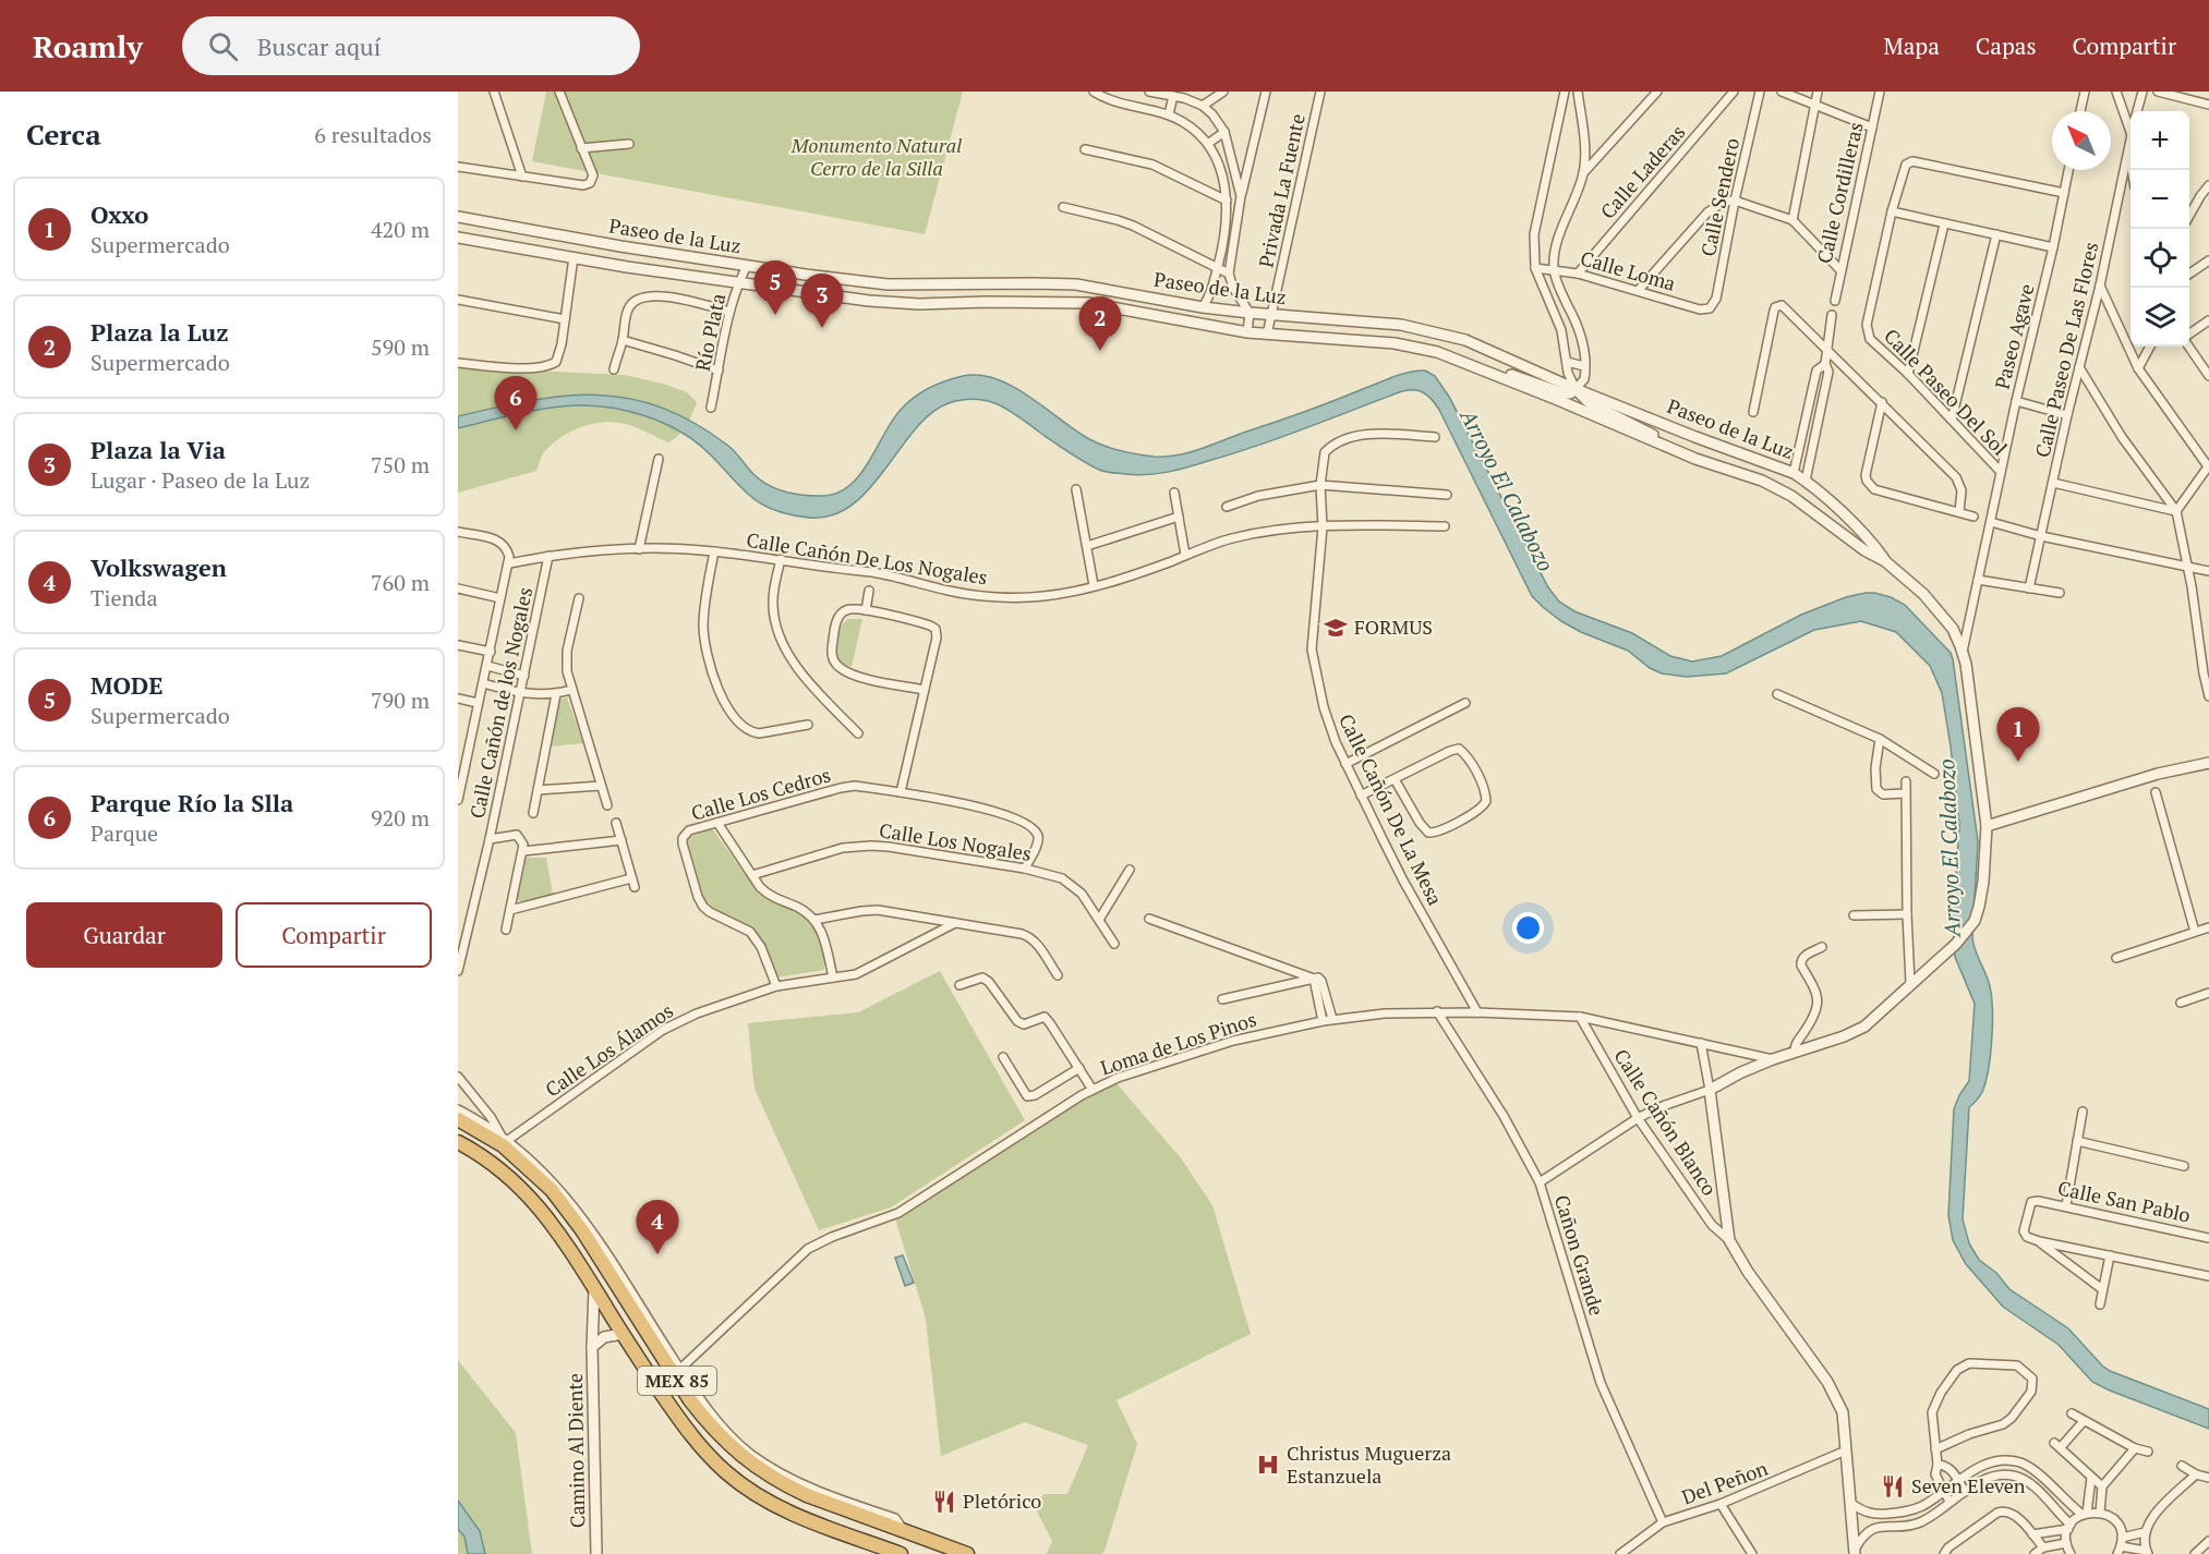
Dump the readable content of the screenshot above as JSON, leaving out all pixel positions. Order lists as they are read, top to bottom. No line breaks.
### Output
{"streets":{"highway":["MEX 85"],"street":["Calle Laderas","Privada La Fuente","Calle Cordilleras","Calle Sendero","Paseo de la Luz","Calle Loma","Río Plata","Paseo Agave","Calle Paseo De Las Flores","Calle Paseo Del Sol","Calle Cañón De Los Nogales","Calle Cañón de los Nogales","Calle Los Cedros","Calle Cañón De La Mesa","Calle Los Nogales","Loma de Los Pinos","Calle Los Álamos","Calle Cañón Blanco","Calle San Pablo","Cañon Grande","Camino Al Diente","Del Peñon"]},"crossings":[["Calle Laderas","Calle Loma"],["Privada La Fuente","Paseo de la Luz"],["Calle Sendero","Calle Loma"],["Paseo de la Luz","Río Plata"],["Paseo Agave","Calle Paseo Del Sol"],["Calle Cañón De Los Nogales","Calle Cañón de los Nogales"],["Calle Cañón De Los Nogales","Calle Cañón De La Mesa"],["Calle Los Cedros","Calle Los Nogales"],["Calle Los Cedros","Calle Los Álamos"],["Calle Cañón De La Mesa","Loma de Los Pinos"],["Loma de Los Pinos","Calle Cañón Blanco"],["Loma de Los Pinos","Cañon Grande"],["Cañon Grande","Del Peñon"],["MEX 85","Camino Al Diente"]],"water":["Arroyo El Calabozo"],"parks":["Monumento Natural Cerro de la Silla"],"places":{"school or university":["FORMUS"],"hospital":["Christus Muguerza Estanzuela"],"restaurant":["Seven Eleven","Pletórico"]},"north":"top left","page":{"header":"Roamly","search":"Buscar aquí","nav":["Mapa","Capas","Compartir"],"heading":["Cerca","6 resultados"],"map_buttons":["+","−"],"list":[{"mark":"1","name":"Oxxo","note":"Supermercado","value":"420 m"},{"mark":"2","name":"Plaza la Luz","note":"Supermercado","value":"590 m"},{"mark":"3","name":"Plaza la Via","note":"Lugar · Paseo de la Luz","value":"750 m"},{"mark":"4","name":"Volkswagen","note":"Tienda","value":"760 m"},{"mark":"5","name":"MODE","note":"Supermercado","value":"790 m"},{"mark":"6","name":"Parque Río la Slla","note":"Parque","value":"920 m"}],"pins":["5","3","2","6","1","4"],"buttons":["Guardar","Compartir"]}}
